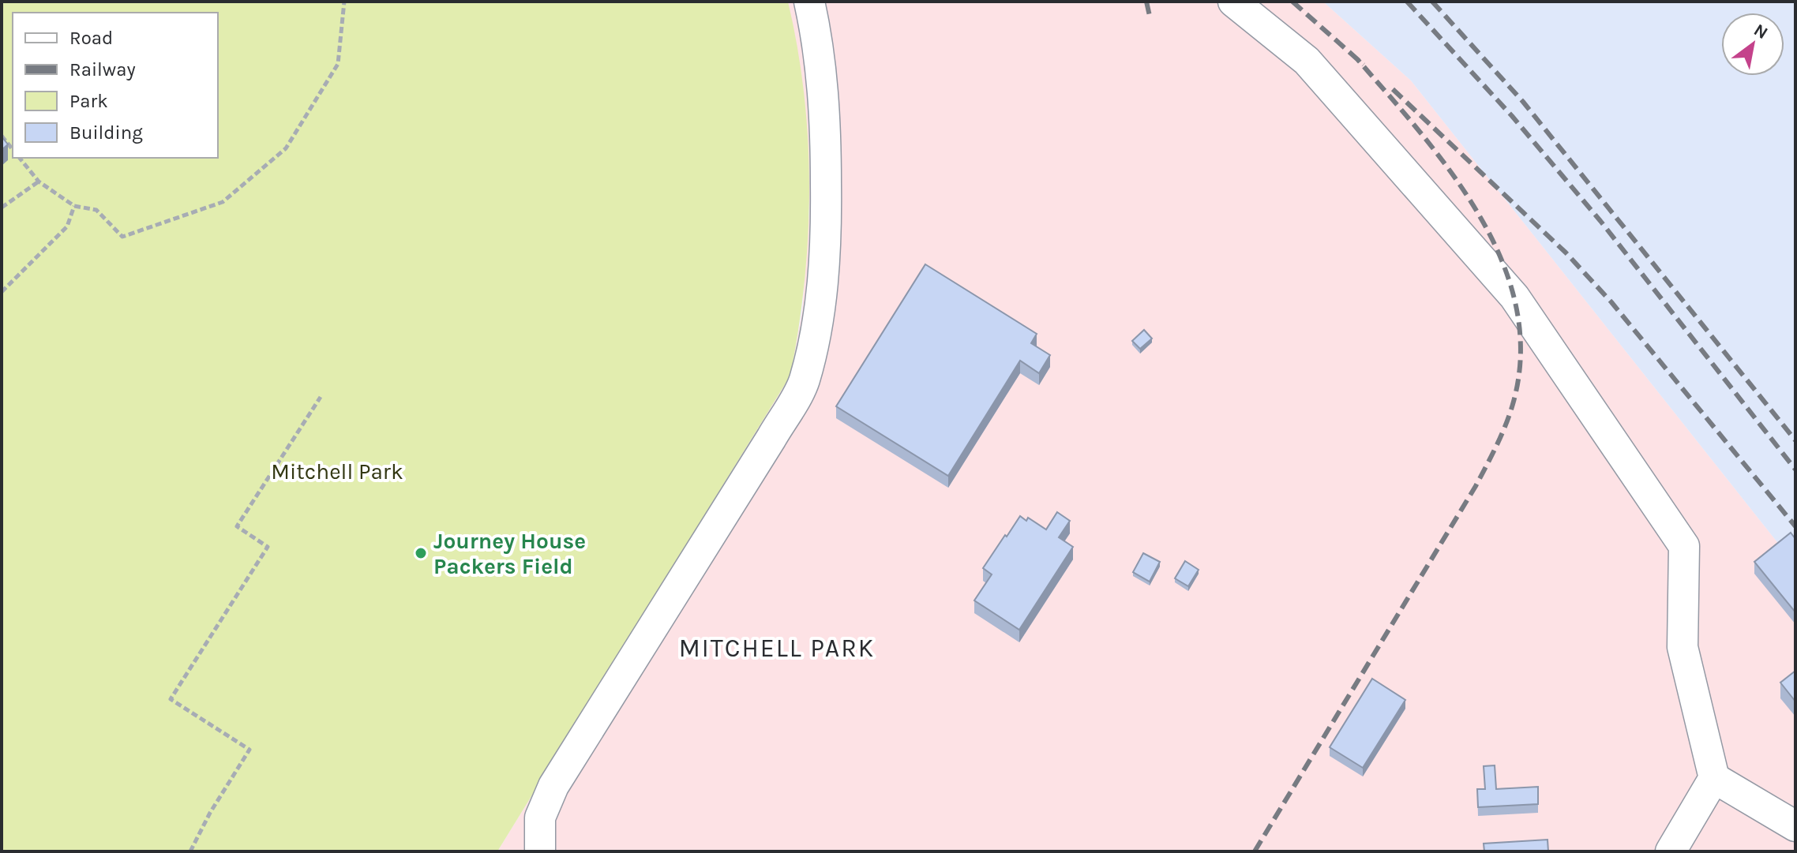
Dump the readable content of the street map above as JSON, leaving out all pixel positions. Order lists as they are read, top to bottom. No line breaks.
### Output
{"districts":["MITCHELL PARK"],"parks":["Mitchell Park"],"places":["Journey House Packers Field"],"legend":["Road","Railway","Park","Building"],"north":"top right"}
